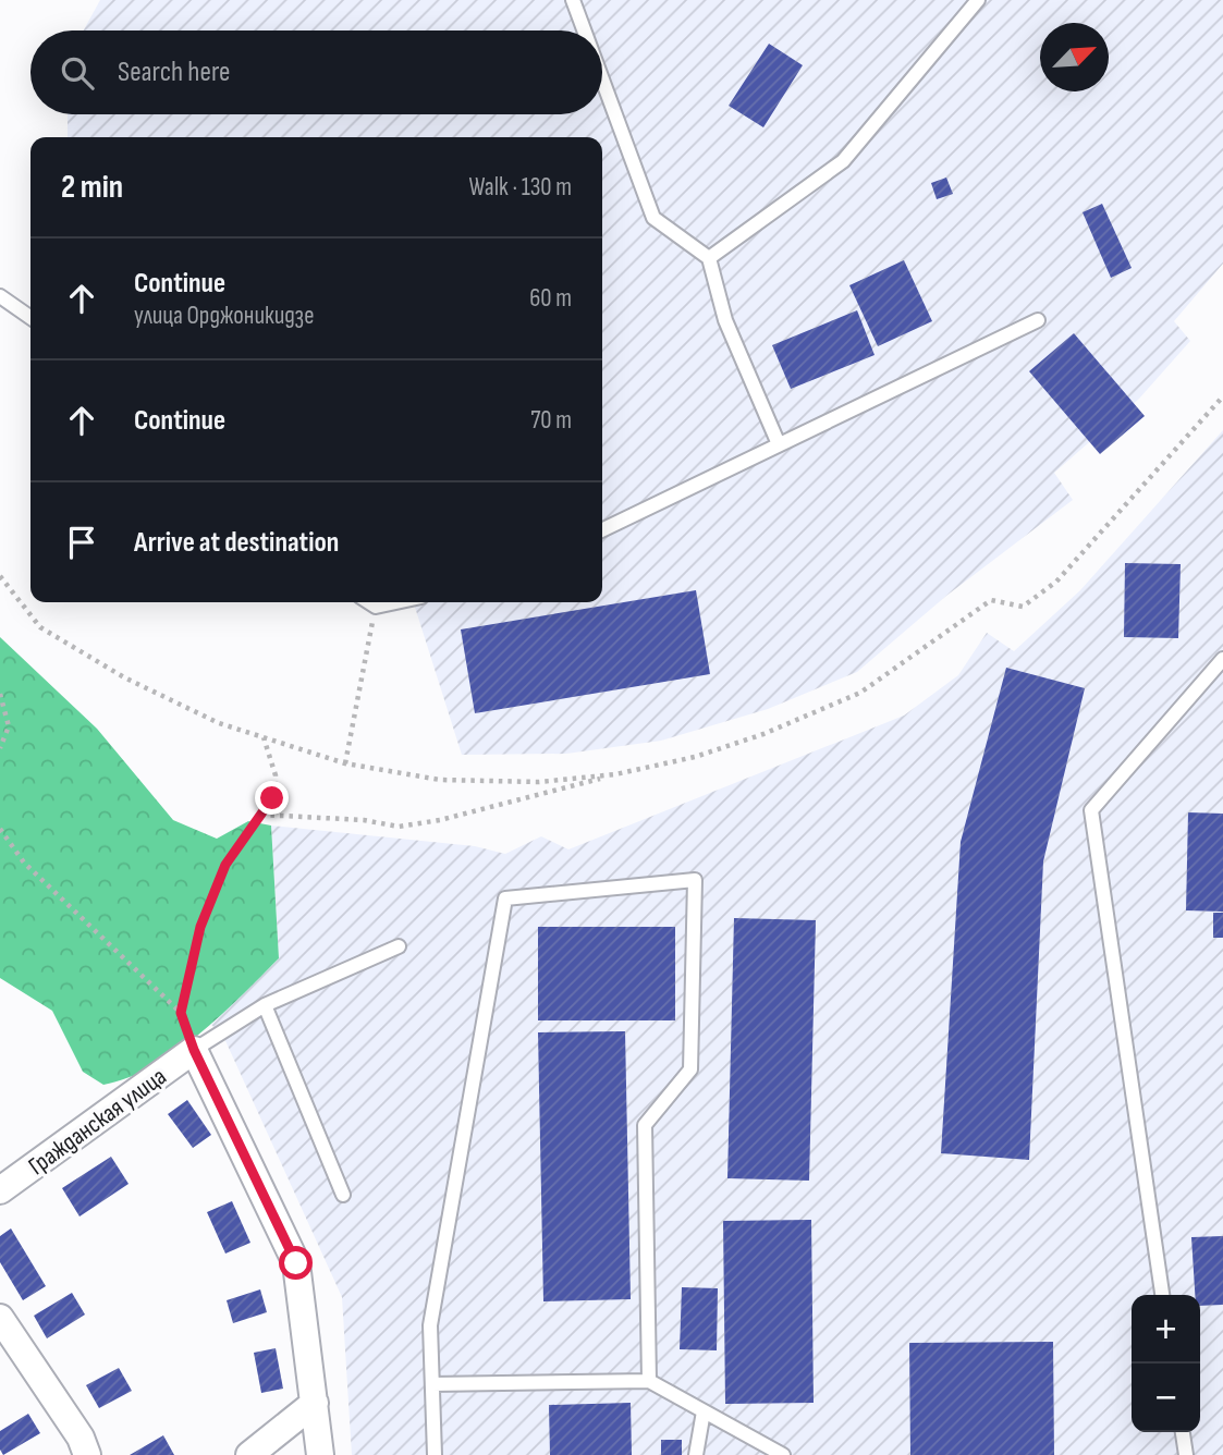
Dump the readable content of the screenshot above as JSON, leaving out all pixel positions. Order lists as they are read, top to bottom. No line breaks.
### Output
{"streets":{"street":["Гражданская улица"]},"north":"top right","page":{"search":"Search here","heading":["2 min","Walk · 130 m"],"list":[["Continue","улица Орджоникидзе","60 m"],["Continue","70 m"],"Arrive at destination"],"map_buttons":["+","−"]}}
